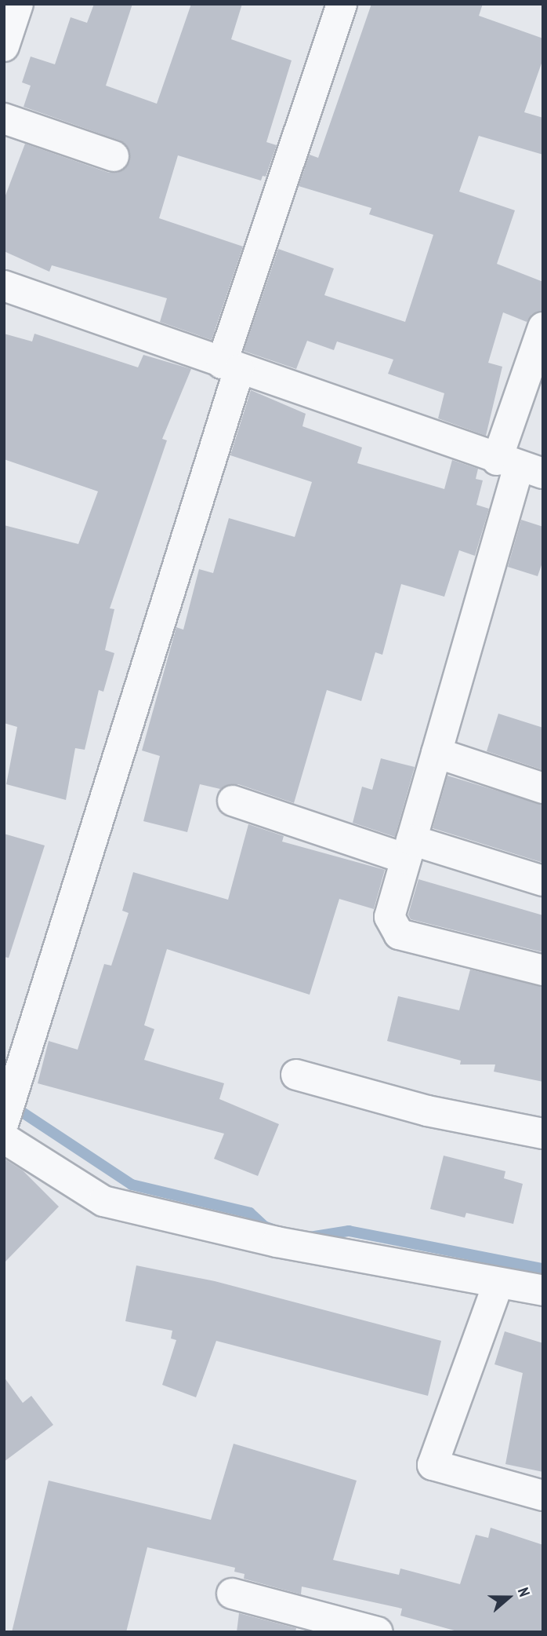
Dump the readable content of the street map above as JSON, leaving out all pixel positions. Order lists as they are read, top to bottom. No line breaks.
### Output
{"north":"right"}
